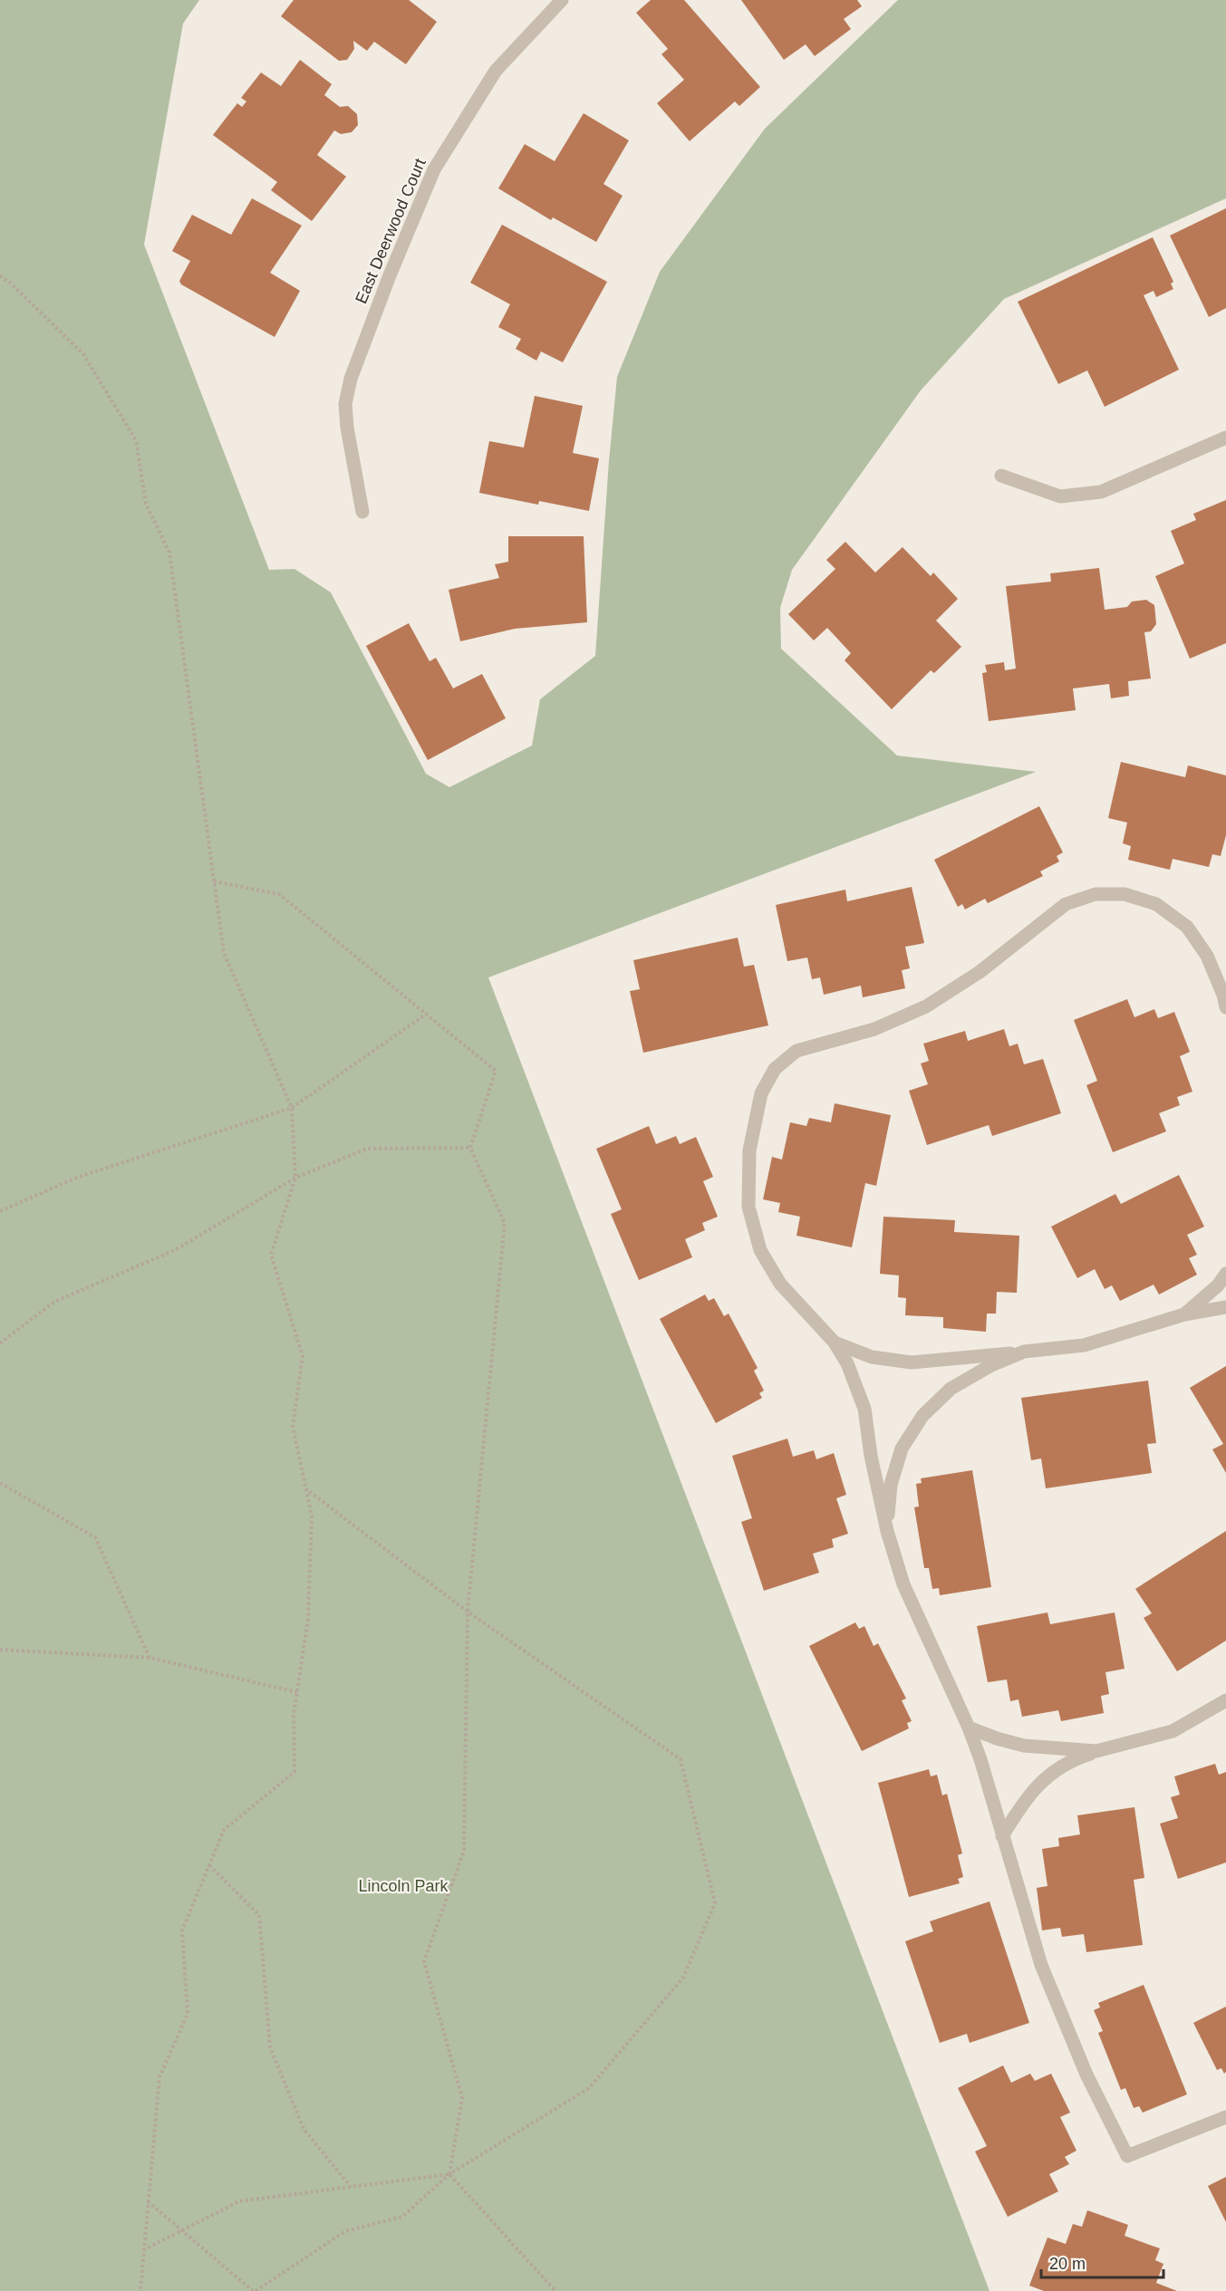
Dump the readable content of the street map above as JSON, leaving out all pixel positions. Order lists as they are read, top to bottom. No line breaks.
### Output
{"streets":{"street":["East Deerwood Court"]},"parks":["Lincoln Park"],"scale_bar":"20 m"}
